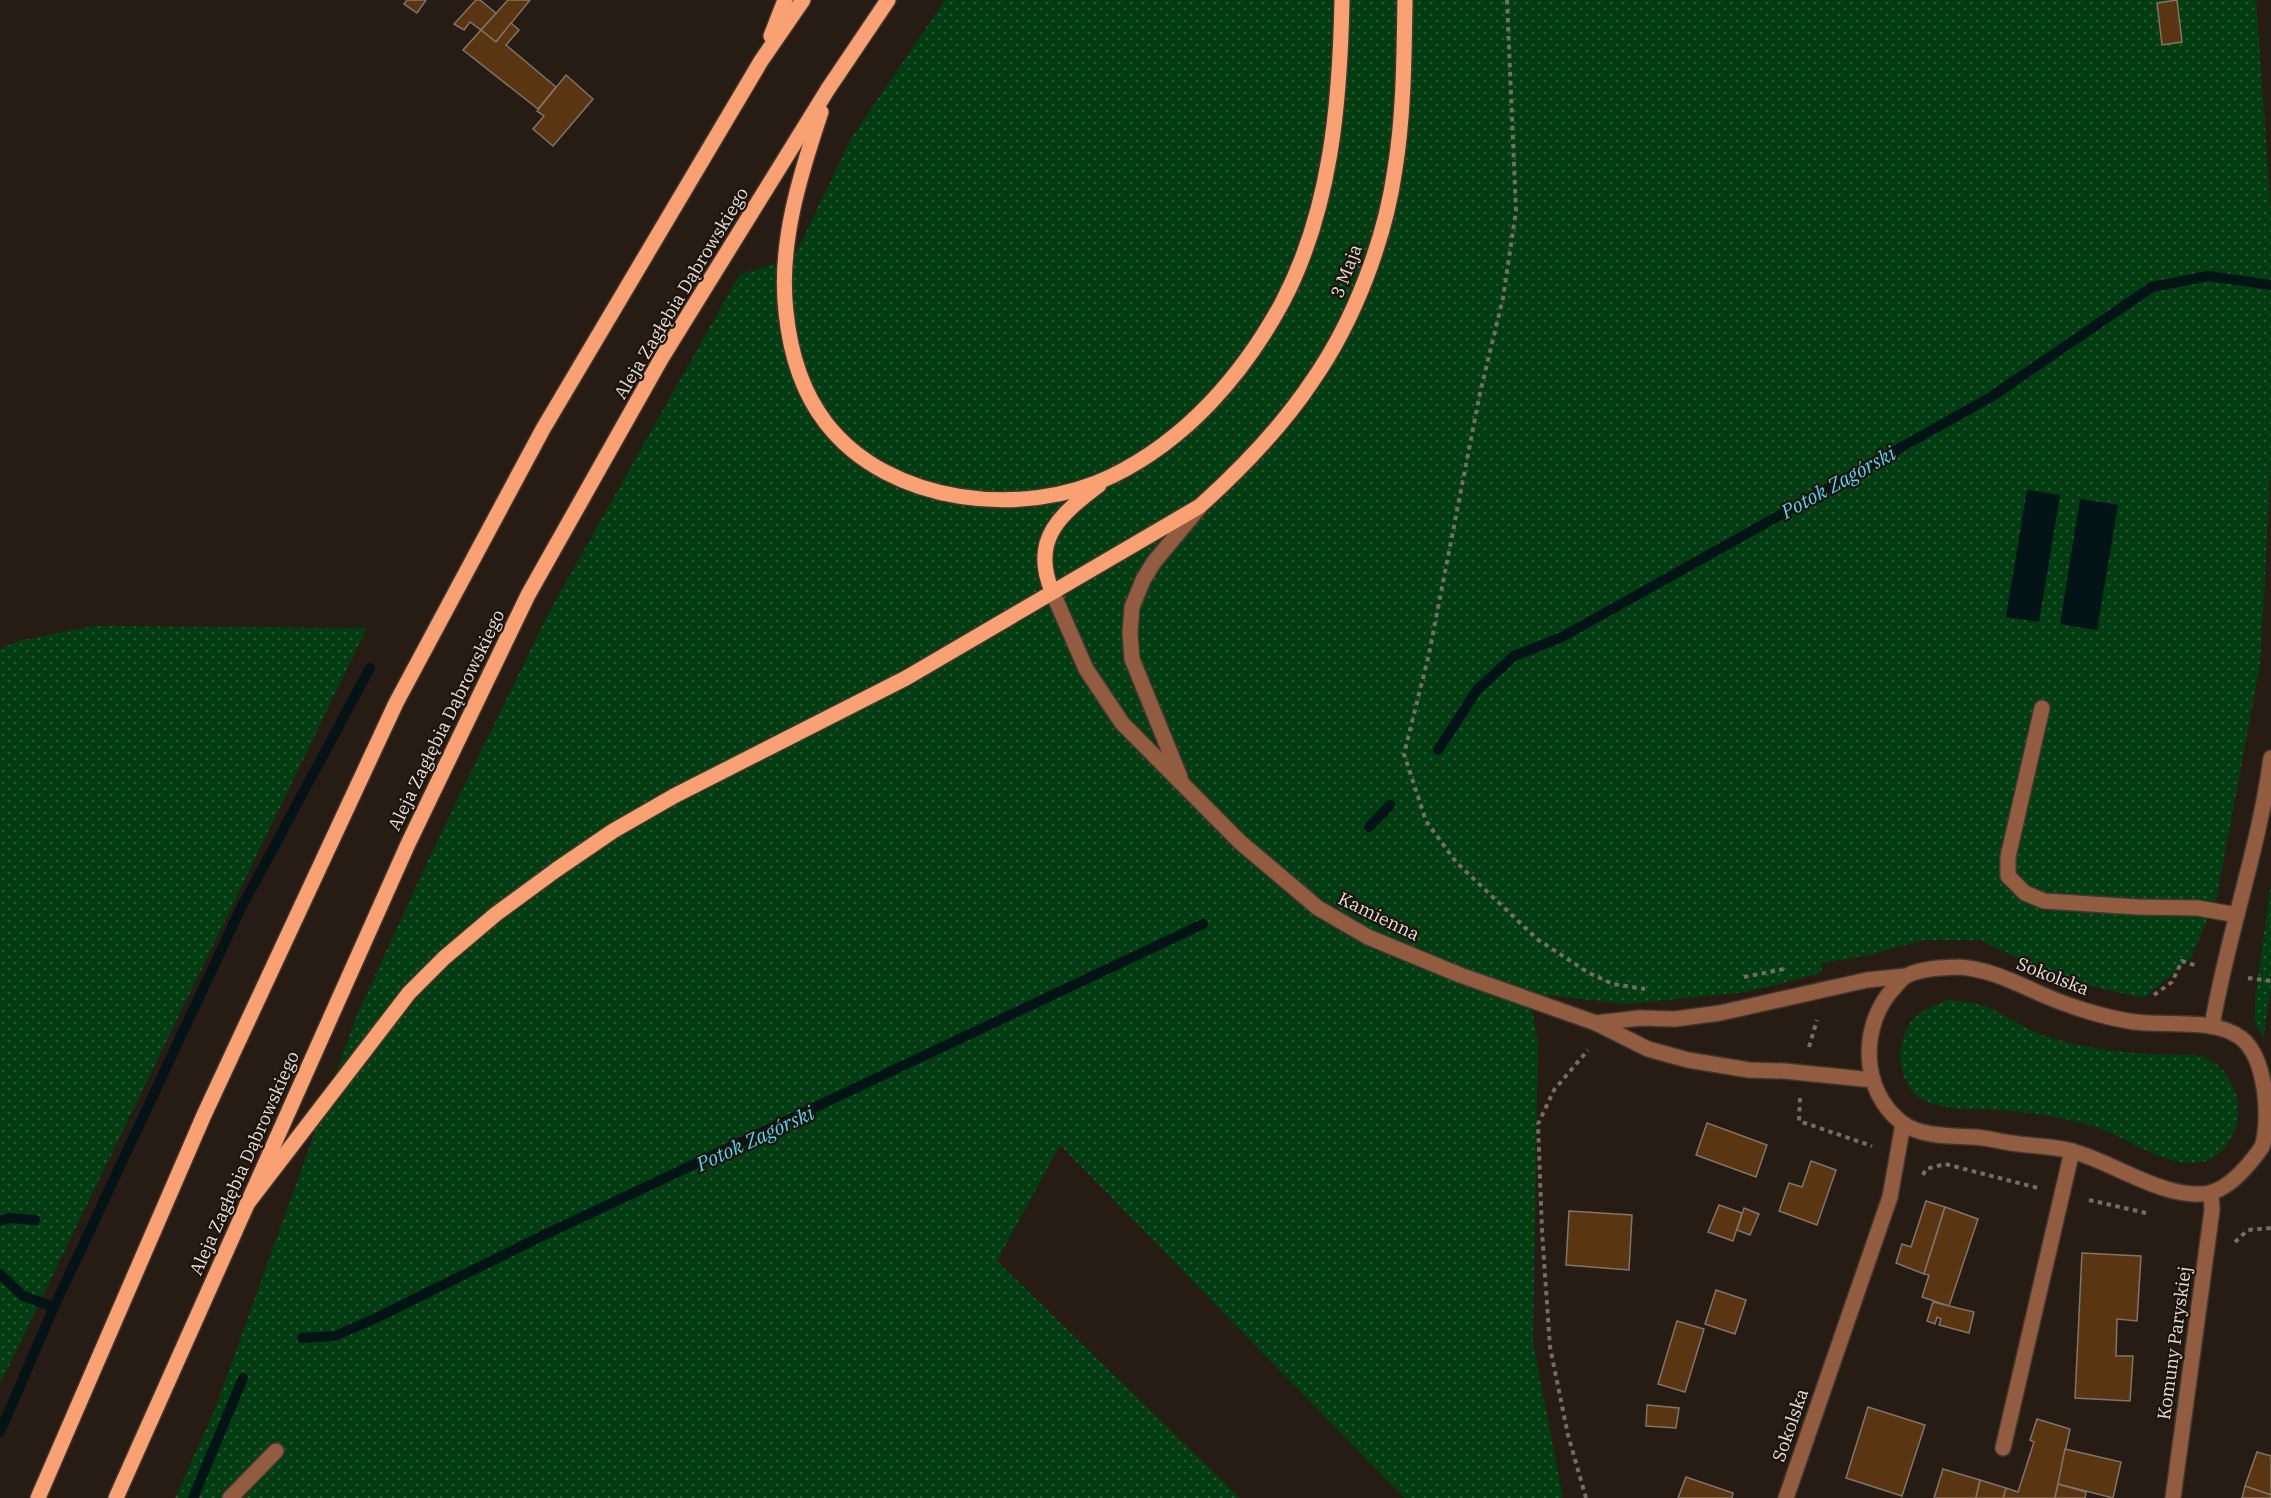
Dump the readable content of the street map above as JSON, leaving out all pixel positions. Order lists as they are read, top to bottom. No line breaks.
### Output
{"streets":{"main road":["3 Maja","Aleja Zagłębia Dąbrowskiego"],"street":["Kamienna","Sokolska","Komuny Paryskiej"]},"crossings":[["3 Maja","Aleja Zagłębia Dąbrowskiego"],["3 Maja","Kamienna"],["Kamienna","Sokolska"],["Sokolska","Komuny Paryskiej"]],"water":["Potok Zagórski"]}
